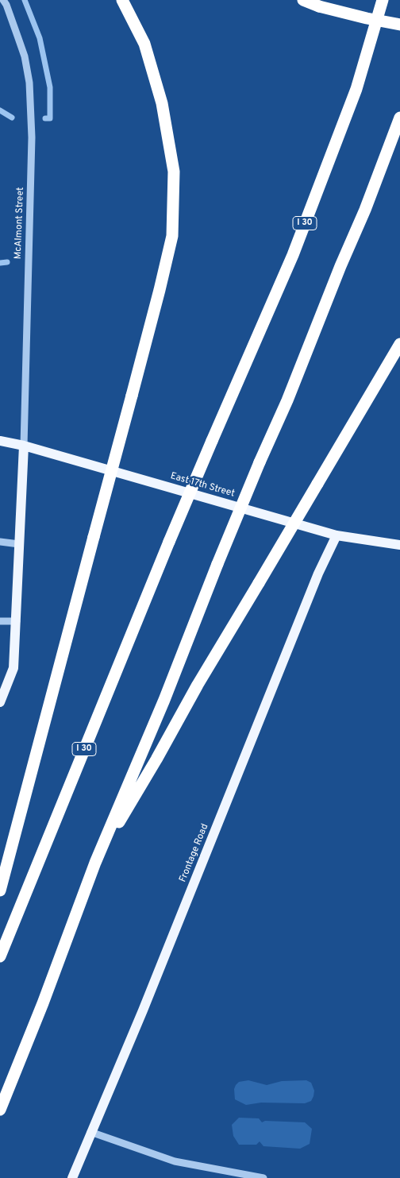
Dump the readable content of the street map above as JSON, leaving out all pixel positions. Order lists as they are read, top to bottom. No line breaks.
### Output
{"streets":{"highway":["I 30"],"main road":["East 17th Street","Frontage Road"],"street":["McAlmont Street"]},"crossings":[["McAlmont Street","East 17th Street"],["East 17th Street","Frontage Road"]]}
